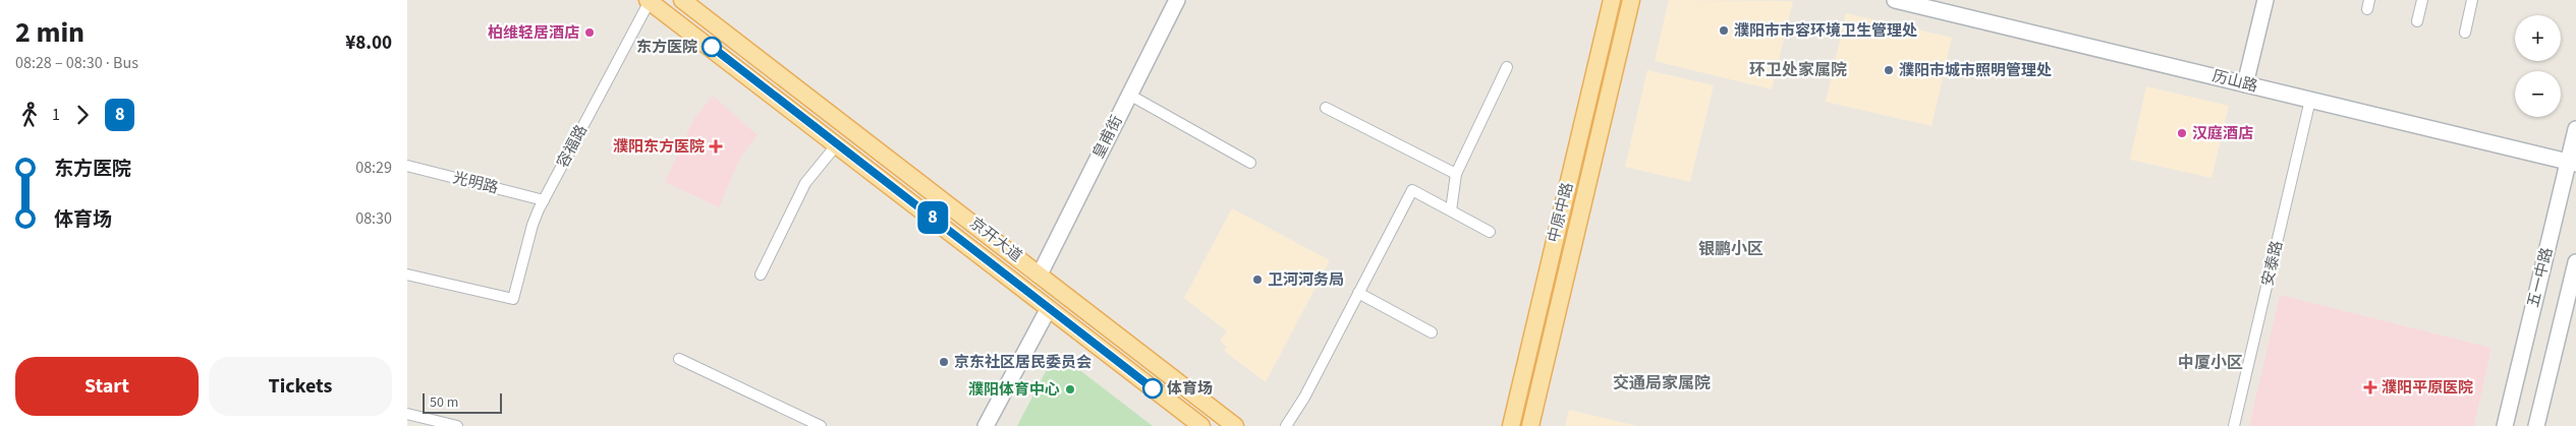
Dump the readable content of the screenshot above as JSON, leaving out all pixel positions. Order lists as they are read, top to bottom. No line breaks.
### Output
{"streets":{"main road":["中原中路","京开大道"],"street":["历山路","皇甫街","容福路","光明路","安泰路","五一中路"]},"crossings":[["历山路","安泰路"],["历山路","五一中路"],["皇甫街","京开大道"],["容福路","光明路"],["容福路","京开大道"]],"districts":["环卫处家属院","银鹏小区","中厦小区","交通局家属院"],"places":{"other":["濮阳市市容环境卫生管理处","柏维轻居酒店","东方医院","濮阳市城市照明管理处","汉庭酒店","卫河河务局","京东社区居民委员会","体育场","濮阳体育中心"],"health":["濮阳东方医院","濮阳平原医院"]},"lines":["bus line 8"],"scale_bar":"50 m","page":{"heading":["2 min","08:28 – 08:30 · Bus","¥8.00"],"on_map":"8","map_buttons":["+","−"],"legs":["1","8"],"list":[{"name":"东方医院","value":"08:29"},{"name":"体育场","value":"08:30"}],"buttons":["Start","Tickets"],"scale":"50 m"}}
